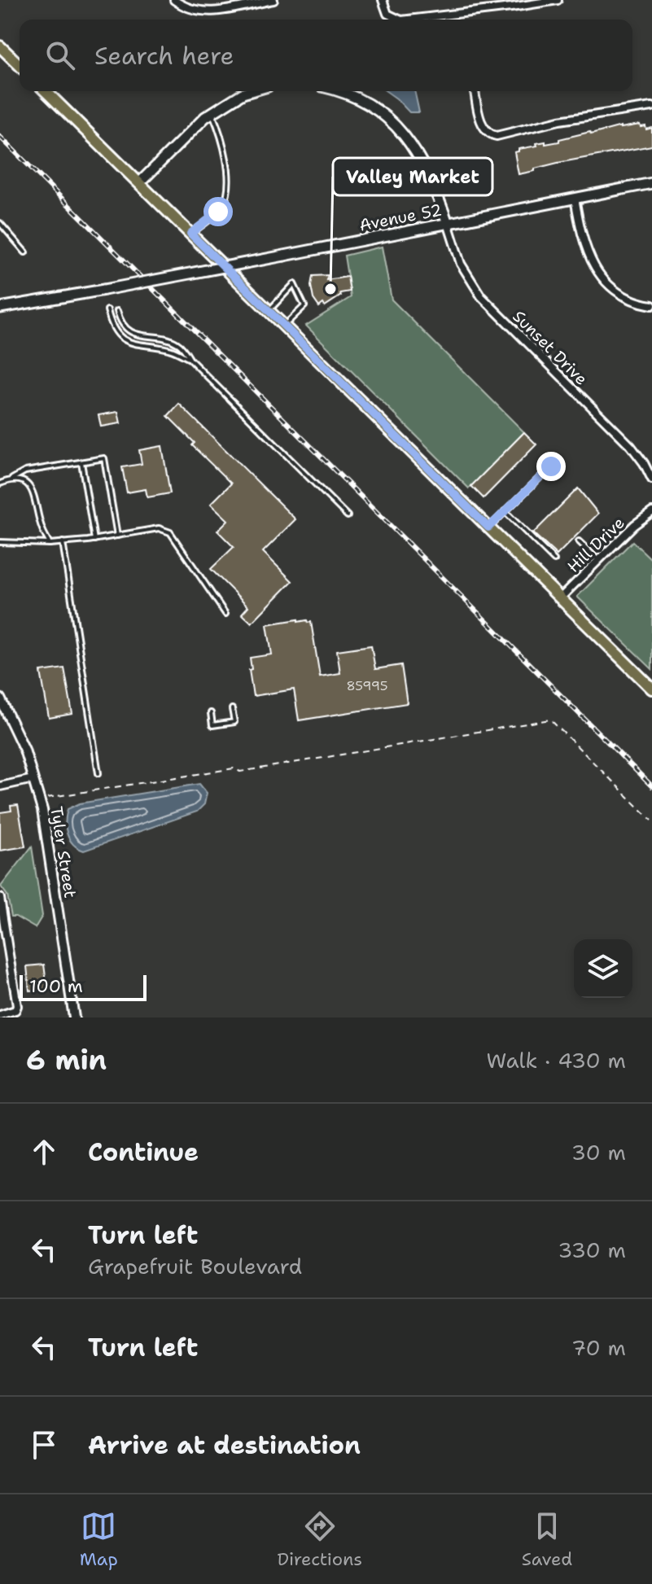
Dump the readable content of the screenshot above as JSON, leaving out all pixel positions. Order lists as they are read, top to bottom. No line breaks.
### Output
{"streets":{"main road":["Avenue 52"],"street":["Sunset Drive","Hill Drive","Tyler Street"]},"crossings":[["Avenue 52","Sunset Drive"]],"places":["Valley Market"],"house_numbers":["85995"],"scale_bar":"100 m","page":{"search":"Search here","scale":"100 m","heading":["6 min","Walk · 430 m"],"list":[["Continue","30 m"],["Turn left","Grapefruit Boulevard","330 m"],["Turn left","70 m"],"Arrive at destination"],"nav":["Map","Directions","Saved"]}}
